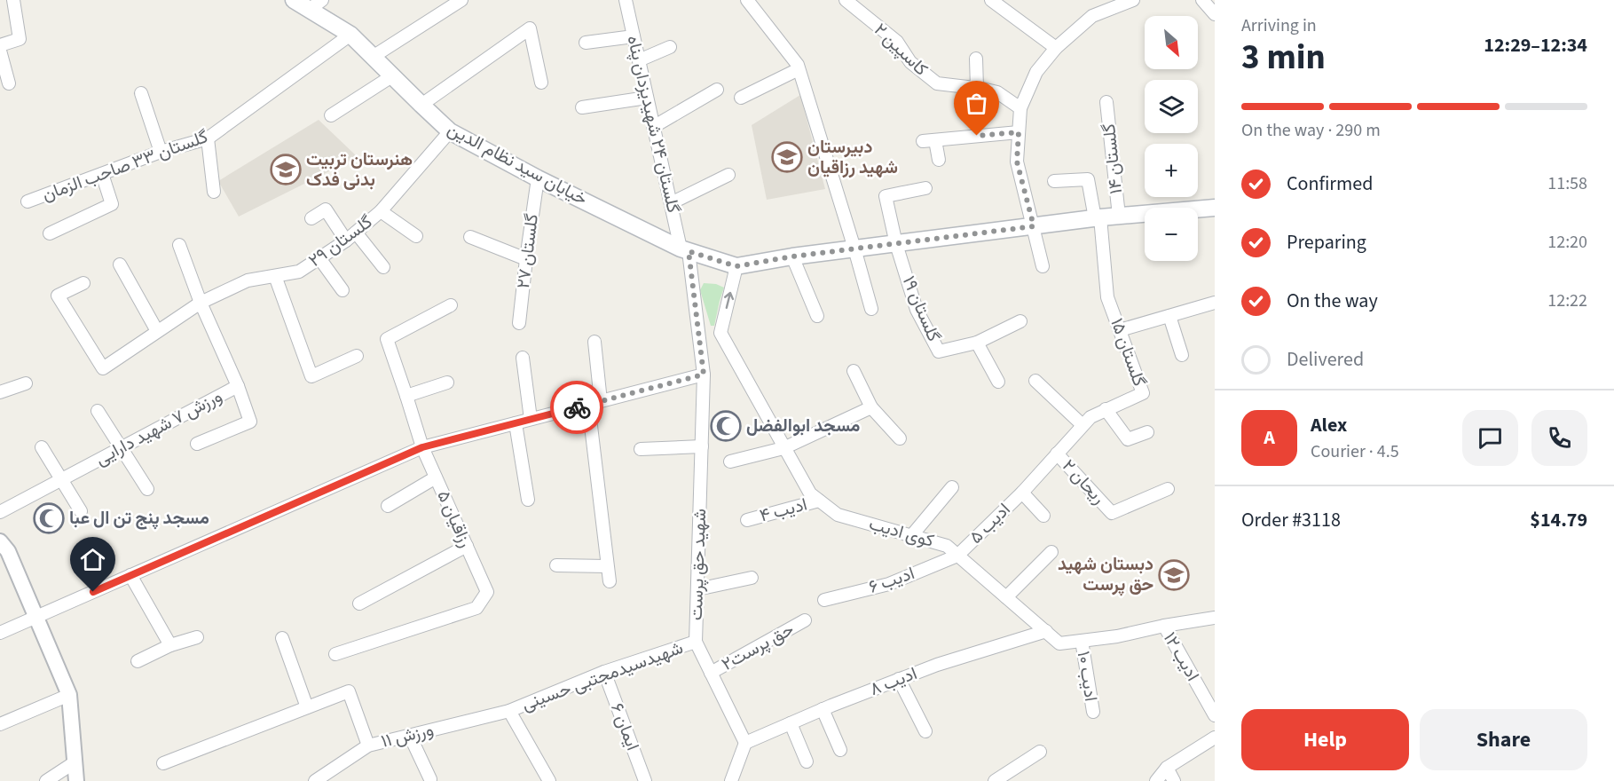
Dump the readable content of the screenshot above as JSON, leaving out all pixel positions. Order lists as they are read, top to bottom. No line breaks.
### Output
{"streets":{"main road":["خیابان سید نظام الدین"],"street":["کاسپین ۲","گلستان ۲۴ شهیدیزدان پناه","گلستان ۱۴","گلستان ۳۳ صاحب الزمان","گلستان ۲۹","گلستان ۲۷","گلستان ۱۹","گلستان ۱۵","ورزش ۷ شهید دارایی","ریحان ۲","ادیب ۴","رزاقیان ۵","ادیب ۵","کوی ادیب","شهید حق پرست","ادیب ۶","حق پرست۲","ادیب ۱۲","شهیدسیدمجتبی حسینی","ادیب ۱۰","ادیب ۸","ایمان ۶","ورزش ۱۱"]},"crossings":[["گلستان ۲۴ شهیدیزدان پناه","خیابان سید نظام الدین"],["گلستان ۲۴ شهیدیزدان پناه","شهید حق پرست"],["خیابان سید نظام الدین","گلستان ۳۳ صاحب الزمان"],["خیابان سید نظام الدین","گلستان ۲۹"],["خیابان سید نظام الدین","گلستان ۲۷"],["گلستان ۲۹","ورزش ۷ شهید دارایی"],["گلستان ۱۵","ریحان ۲"],["گلستان ۱۵","ادیب ۵"],["ادیب ۴","کوی ادیب"],["ادیب ۵","کوی ادیب"],["ادیب ۵","ادیب ۶"],["کوی ادیب","ادیب ۶"],["کوی ادیب","ادیب ۱۲"],["کوی ادیب","ادیب ۱۰"],["کوی ادیب","ادیب ۸"],["شهید حق پرست","حق پرست۲"],["شهید حق پرست","شهیدسیدمجتبی حسینی"],["شهید حق پرست","ادیب ۸"],["شهیدسیدمجتبی حسینی","ایمان ۶"],["شهیدسیدمجتبی حسینی","ورزش ۱۱"]],"places":{"school or university":["دبیرستان شهید رزاقیان","هنرستان تربیت بدنی فدک","دبستان شهید حق پرست"],"mosque":["مسجد ابوالفضل","مسجد پنج تن ال عبا"]},"north":"bottom right","page":{"heading":["3 min","Arriving in","12:29–12:34"],"panel":["Alex","Courier · 4.5","Order #3118","$14.79"],"map_buttons":["+","−"],"bar":"On the way · 290 m","list":[["Confirmed","11:58"],["Preparing","12:20"],["On the way","12:22"],"Delivered"],"round":"A","buttons":["Help","Share"]}}
